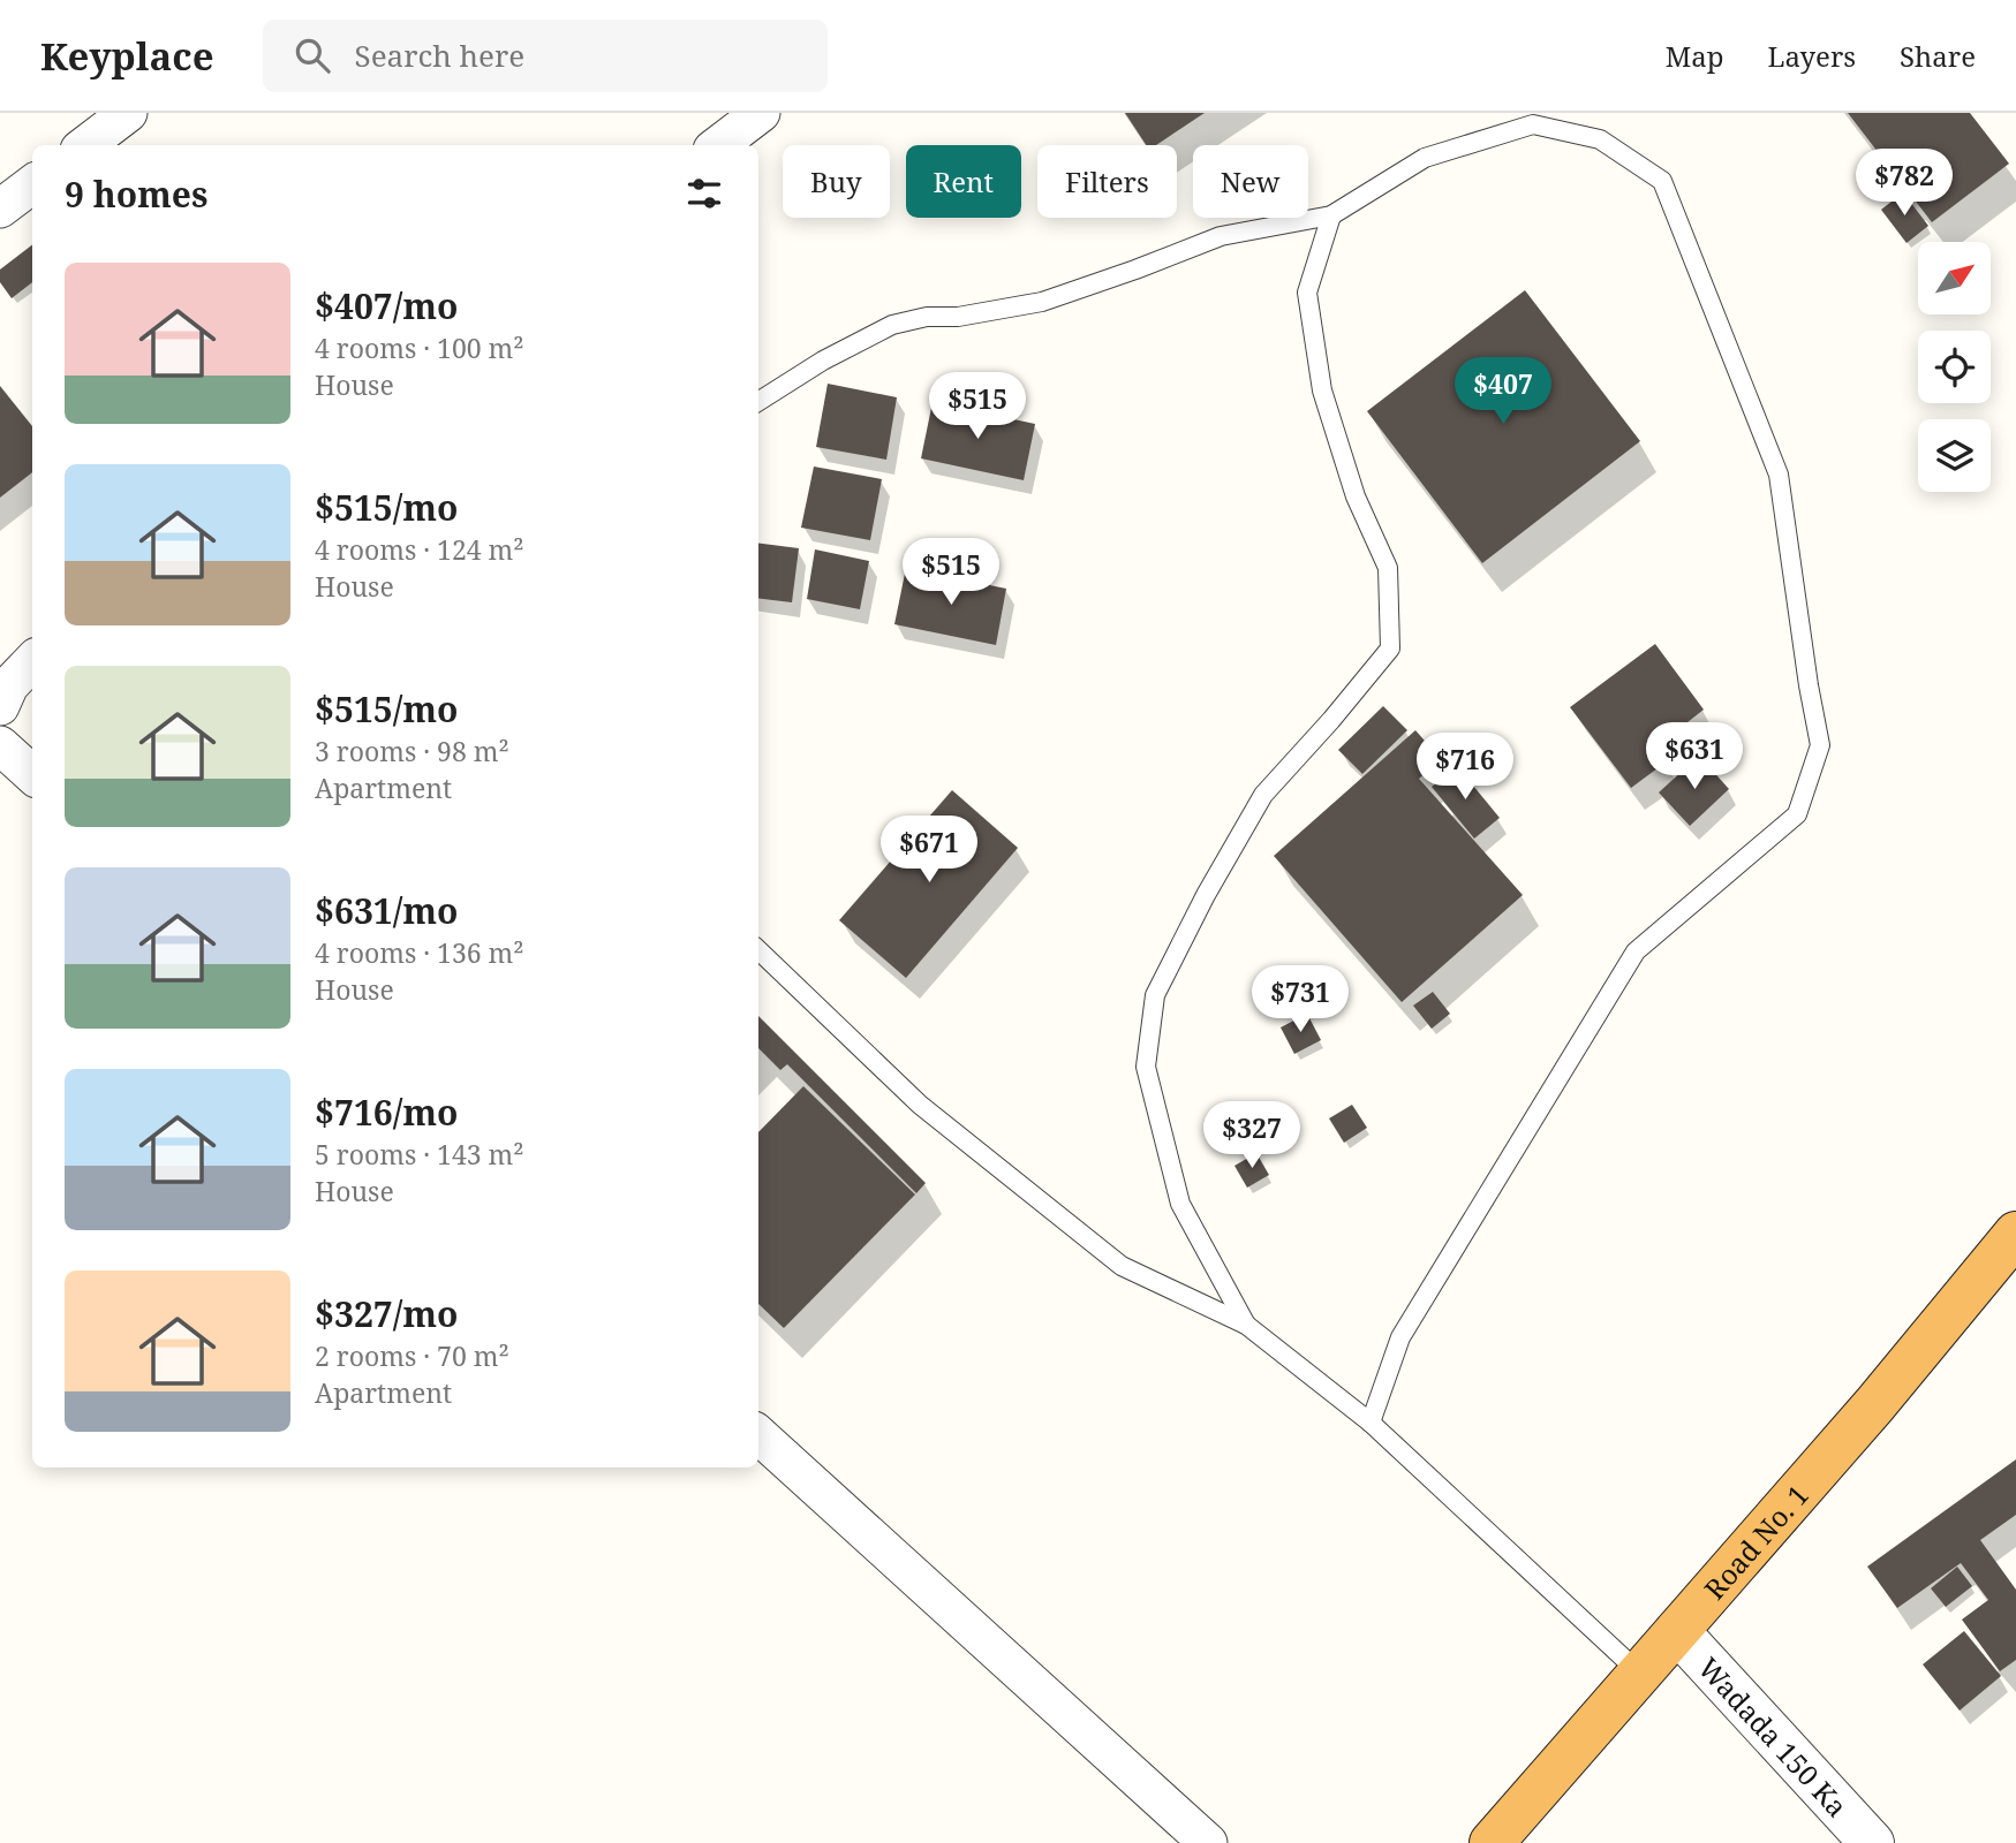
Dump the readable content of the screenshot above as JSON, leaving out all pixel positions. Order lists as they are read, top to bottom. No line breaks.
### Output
{"streets":{"highway":["Road No. 1"],"street":["Wadada 150 Ka"]},"crossings":[["Road No. 1","Wadada 150 Ka"]],"north":"top right","page":{"header":"Keyplace","search":"Search here","nav":["Map","Layers","Share"],"chip":["Buy","Rent","Filters","New"],"heading":"9 homes","price":["$782","$407","$515","$515","$631","$716","$671","$731","$327"],"list":[{"name":"$407/mo","note":"4 rooms · 100 m² · House"},{"name":"$515/mo","note":"4 rooms · 124 m² · House"},{"name":"$515/mo","note":"3 rooms · 98 m² · Apartment"},{"name":"$631/mo","note":"4 rooms · 136 m² · House"},{"name":"$716/mo","note":"5 rooms · 143 m² · House"},{"name":"$327/mo","note":"2 rooms · 70 m² · Apartment"}]}}
